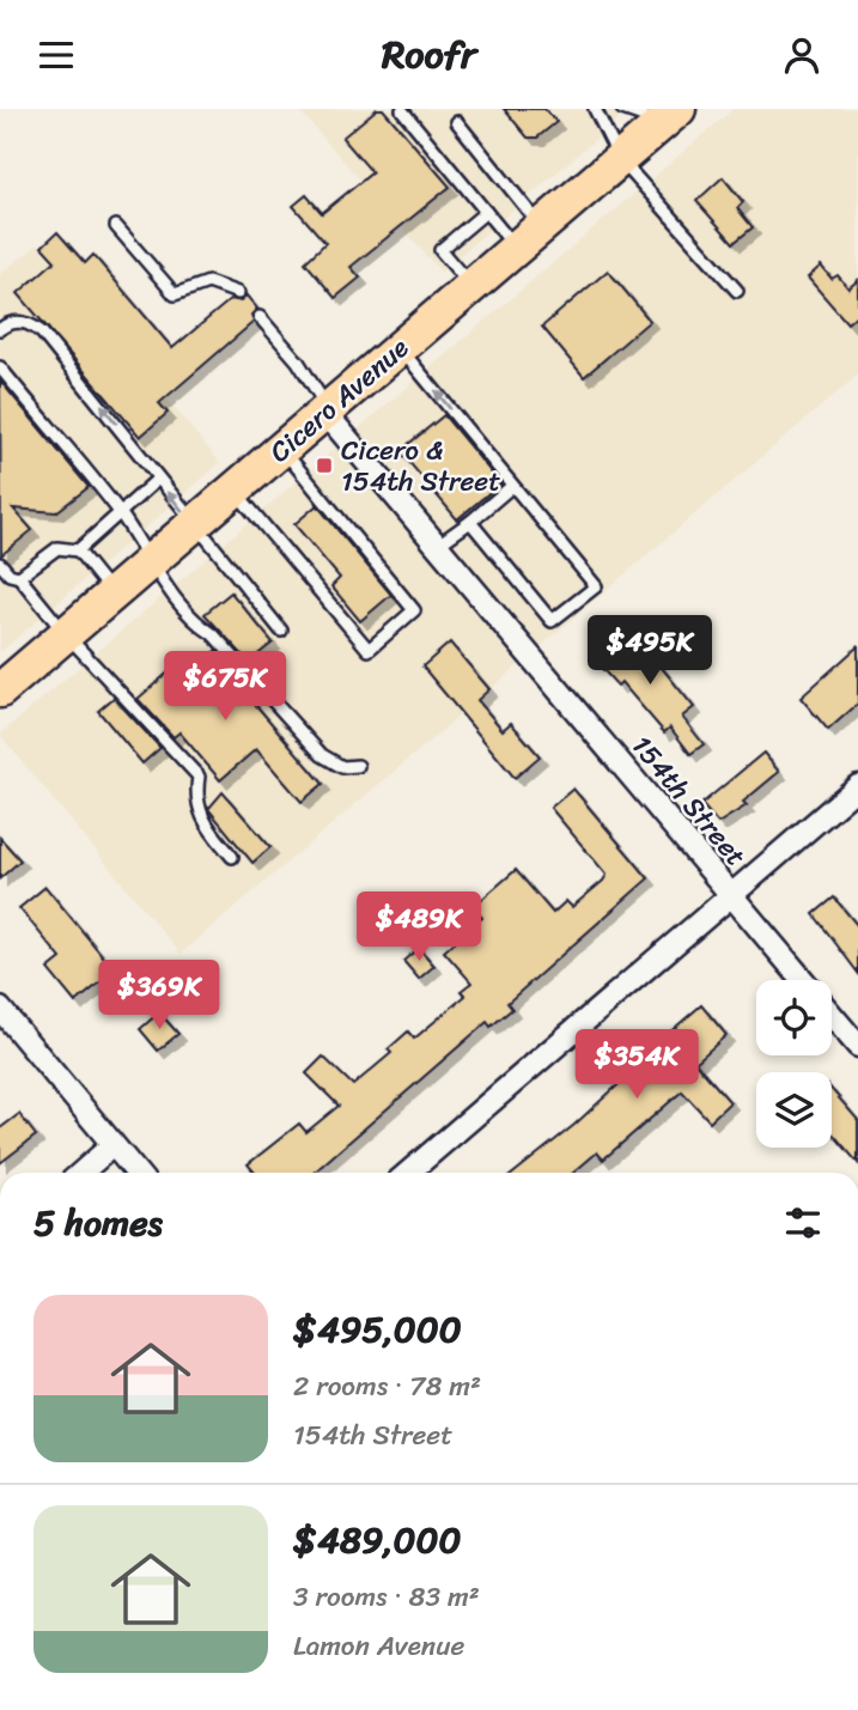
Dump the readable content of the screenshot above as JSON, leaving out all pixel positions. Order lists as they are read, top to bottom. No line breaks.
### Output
{"streets":{"main road":["Cicero Avenue"],"street":["154th Street"]},"crossings":[["Cicero Avenue","154th Street"]],"places":{"transit":["Cicero & 154th Street"]},"page":{"header":"Roofr","price":["$495K","$675K","$489K","$369K","$354K"],"heading":"5 homes","list":[{"name":"$495,000","note":"2 rooms · 78 m² · 154th Street"},{"name":"$489,000","note":"3 rooms · 83 m² · Lamon Avenue"}]}}
